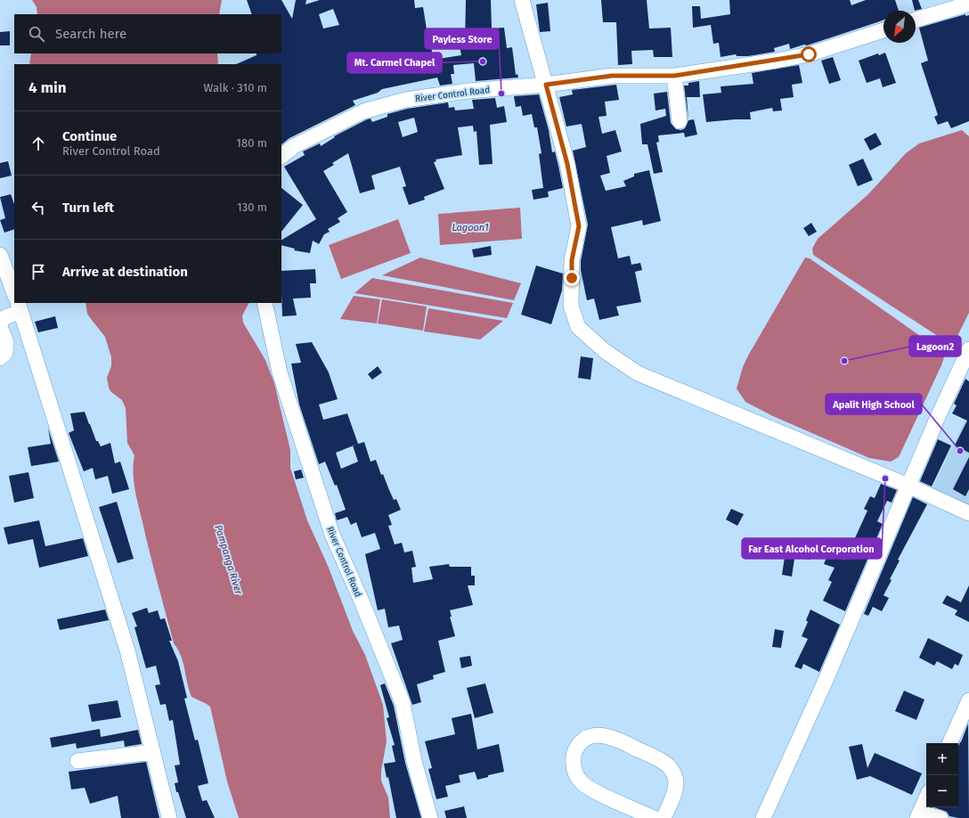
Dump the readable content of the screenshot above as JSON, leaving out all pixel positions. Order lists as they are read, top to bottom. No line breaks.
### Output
{"streets":{"street":["River Control Road"]},"water":["Lagoon1","Pampanga River"],"places":["Mt. Carmel Chapel","Payless Store","Lagoon2","Apalit High School","Far East Alcohol Corporation"],"north":"bottom left","page":{"search":"Search here","heading":["4 min","Walk · 310 m"],"list":[["Continue","River Control Road","180 m"],["Turn left","130 m"],"Arrive at destination"],"map_buttons":["+","−"]}}
